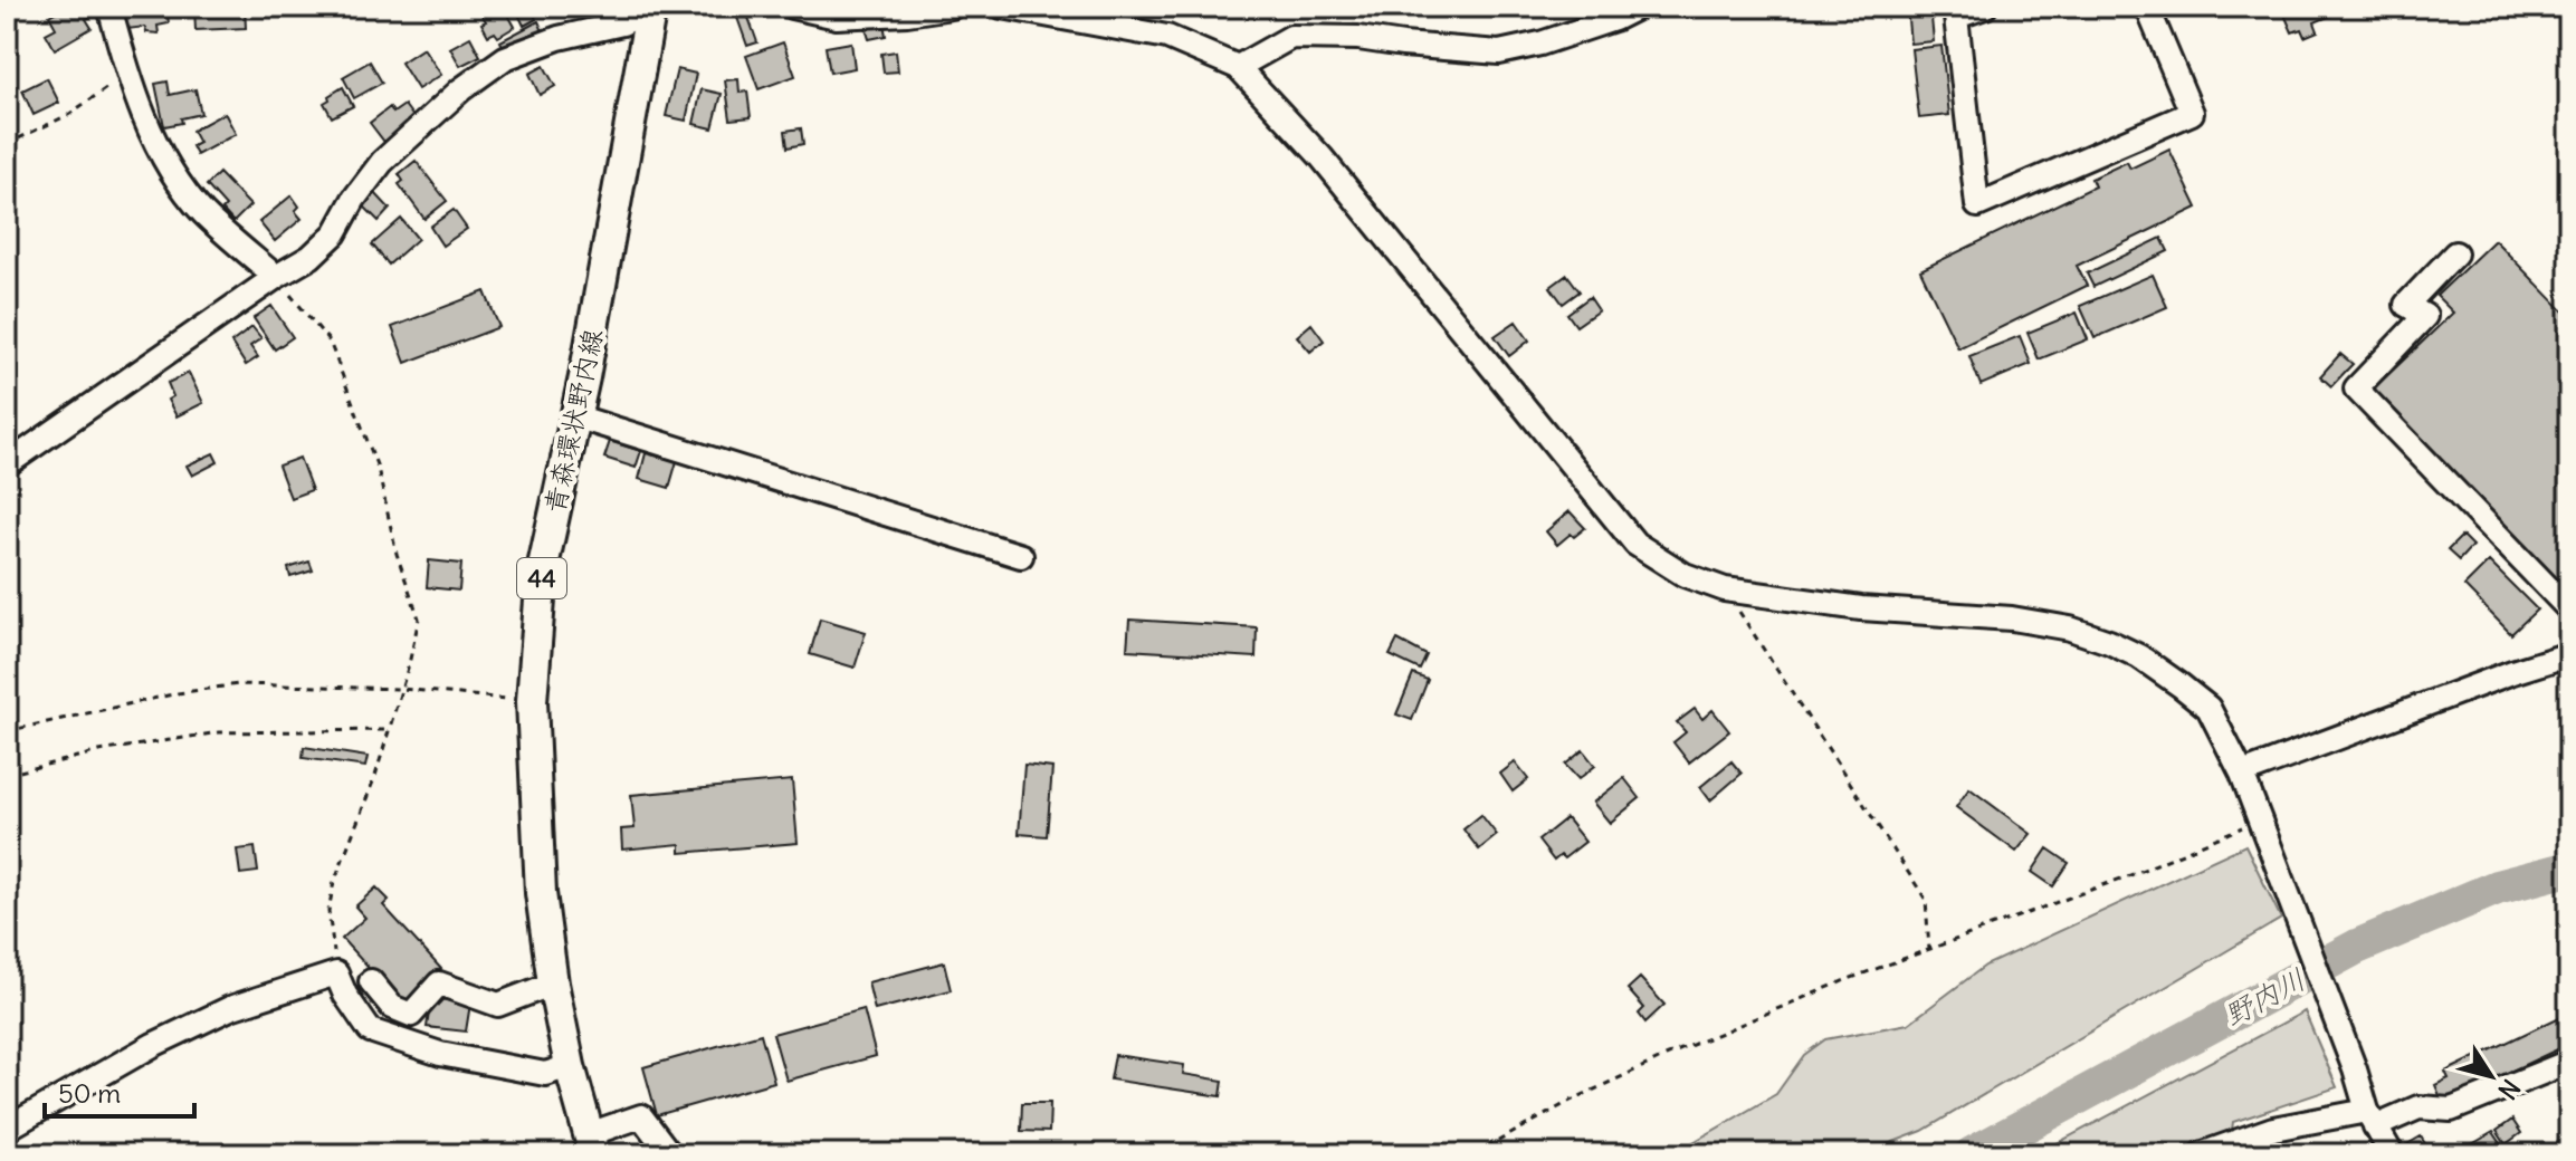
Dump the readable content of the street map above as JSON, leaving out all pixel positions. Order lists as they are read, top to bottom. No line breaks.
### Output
{"streets":{"main road":["青森環状野内線","44"]},"water":["野内川"],"scale_bar":"50 m","north":"bottom right"}
